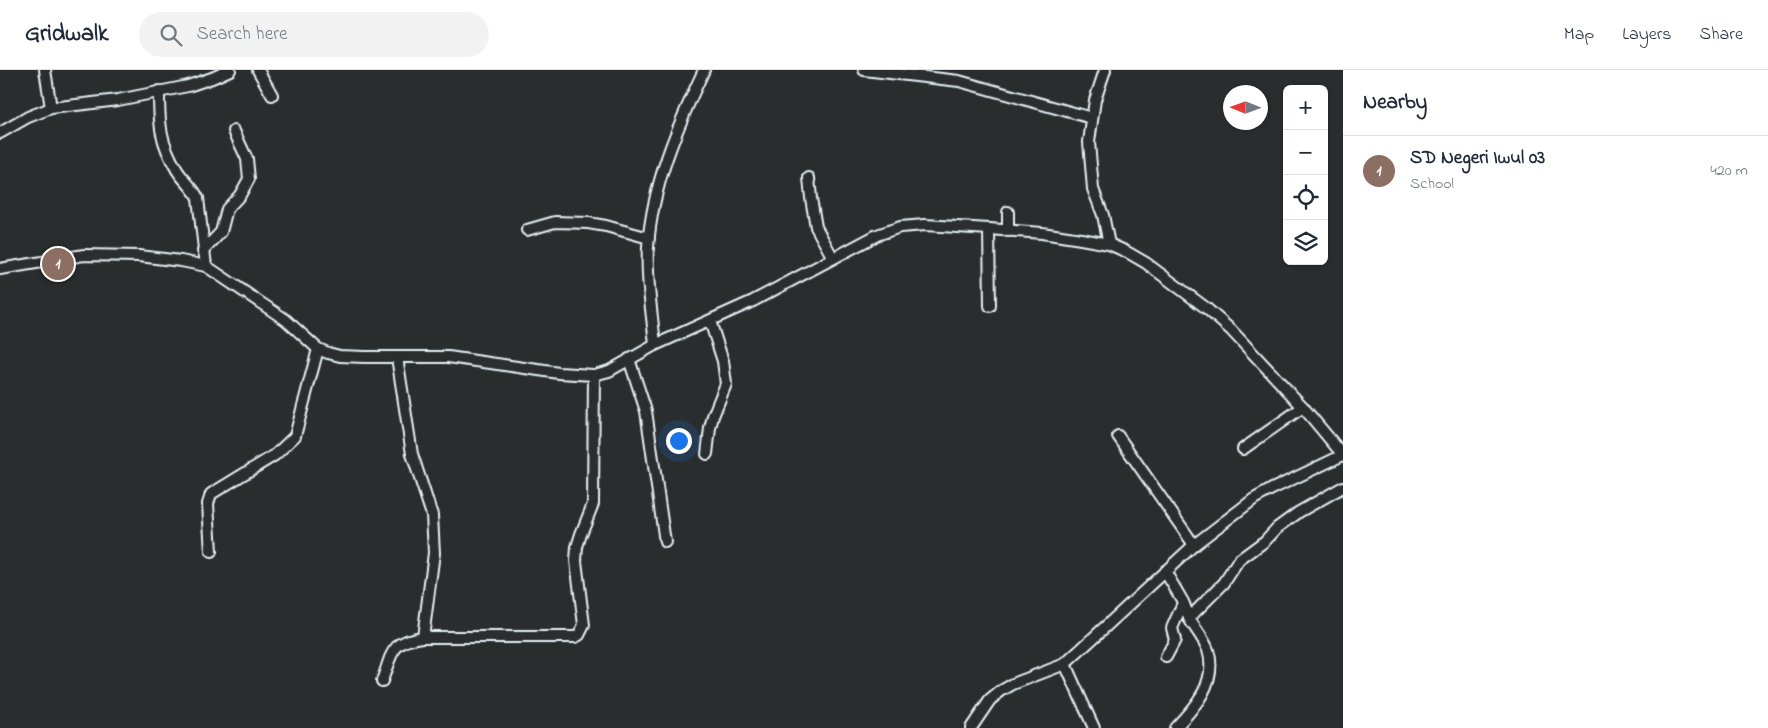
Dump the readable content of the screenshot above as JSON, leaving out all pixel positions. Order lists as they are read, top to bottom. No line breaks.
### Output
{"north":"left","page":{"header":"Gridwalk","search":"Search here","nav":["Map","Layers","Share"],"heading":"Nearby","map_buttons":["+","−"],"list":[{"mark":"1","name":"SD Negeri Iwul 03","note":"School","value":"420 m"}],"pins":"1"}}
